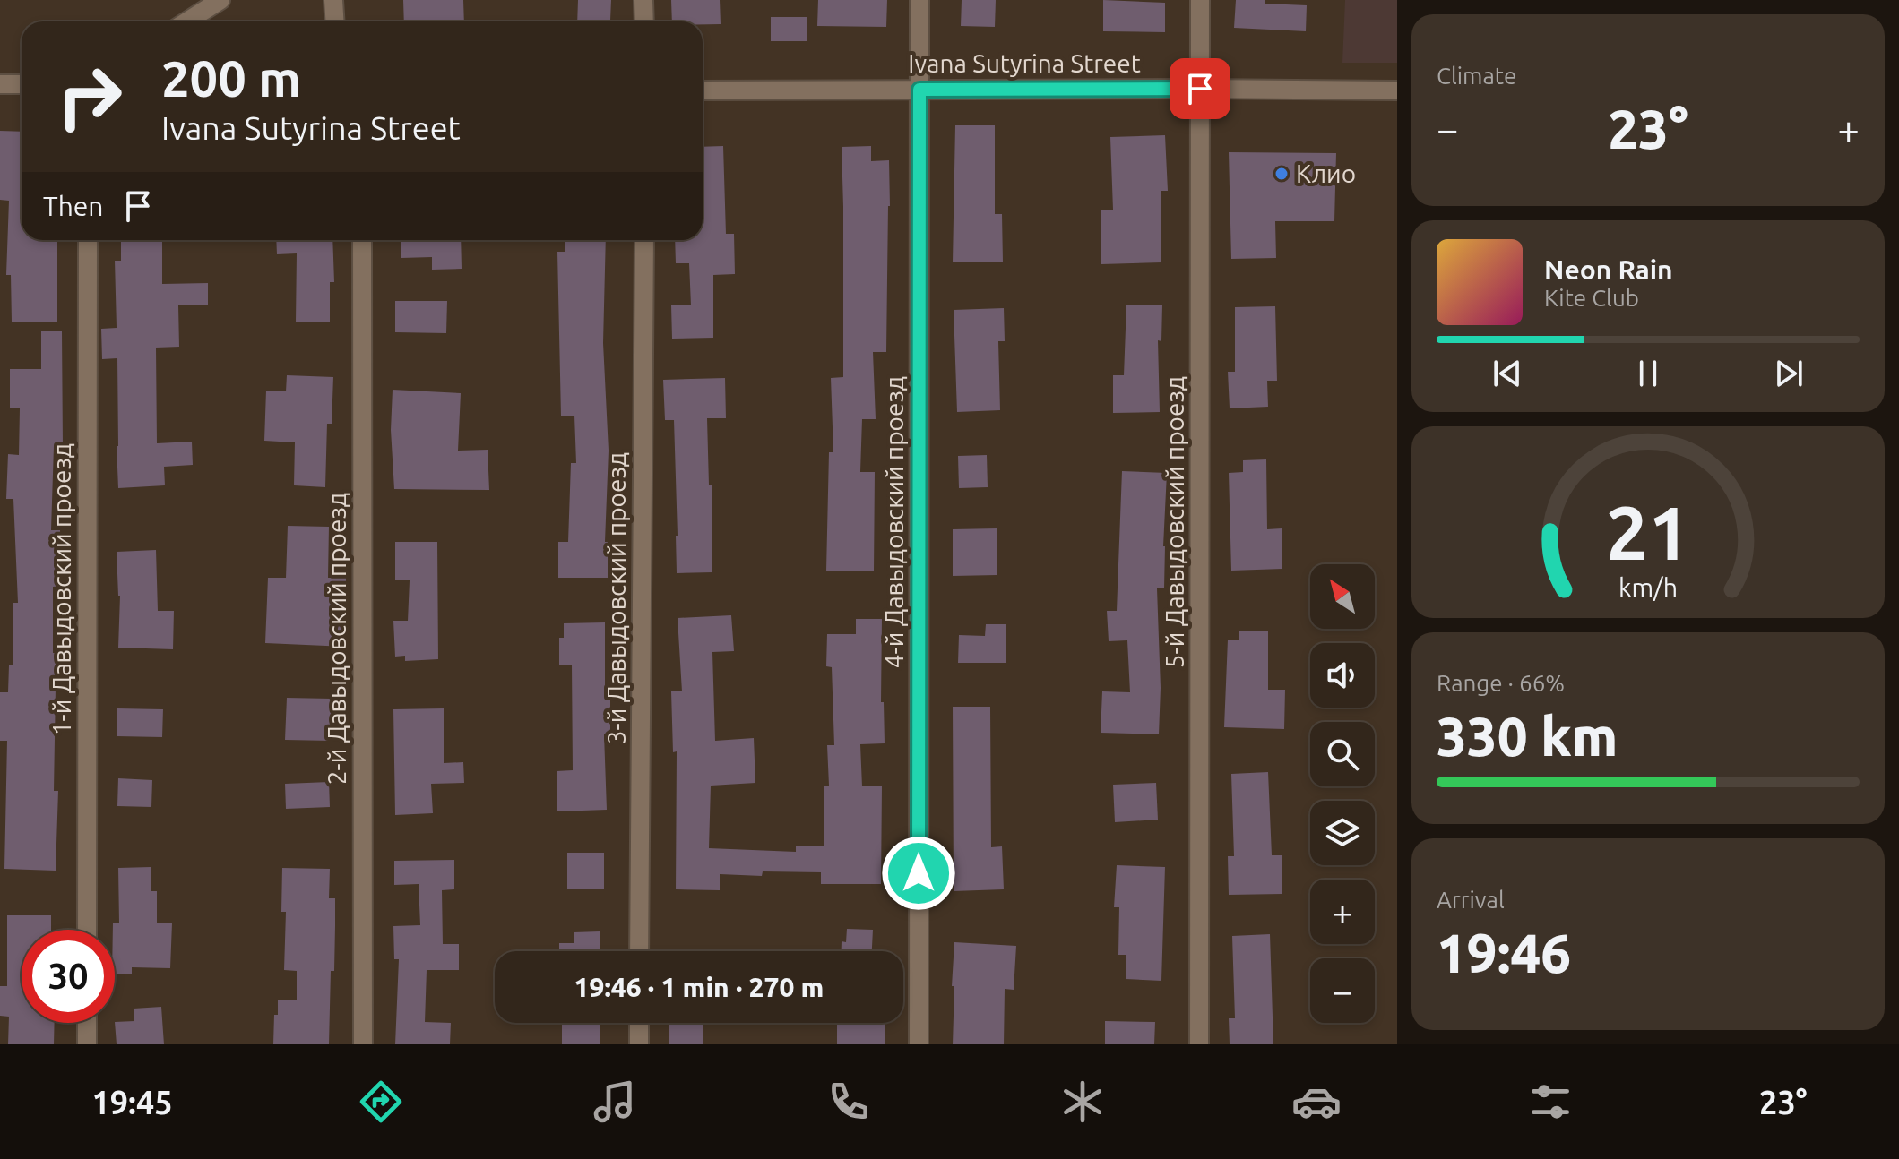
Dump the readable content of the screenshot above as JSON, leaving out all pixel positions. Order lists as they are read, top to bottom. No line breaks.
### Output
{"streets":{"street":["Ivana Sutyrina Street","4-й Давыдовский проезд","5-й Давыдовский проезд","1-й Давыдовский проезд","3-й Давыдовский проезд","2-й Давыдовский проезд"]},"crossings":[["Ivana Sutyrina Street","4-й Давыдовский проезд"],["Ivana Sutyrina Street","5-й Давыдовский проезд"]],"places":["Клио"],"north":"top left","page":{"tile":["Climate",["Range · 66%","330 km"],["Arrival","19:46"]],"turn":["200 m","Ivana Sutyrina Street"],"heat":["−","23°","+"],"then":"Then","song":["Neon Rain","Kite Club"],"map_buttons":["+","−"],"limit":"30","trip":"19:46 · 1 min · 270 m","tabs":["19:45","23°"],"gauge":["21","km/h"]}}
